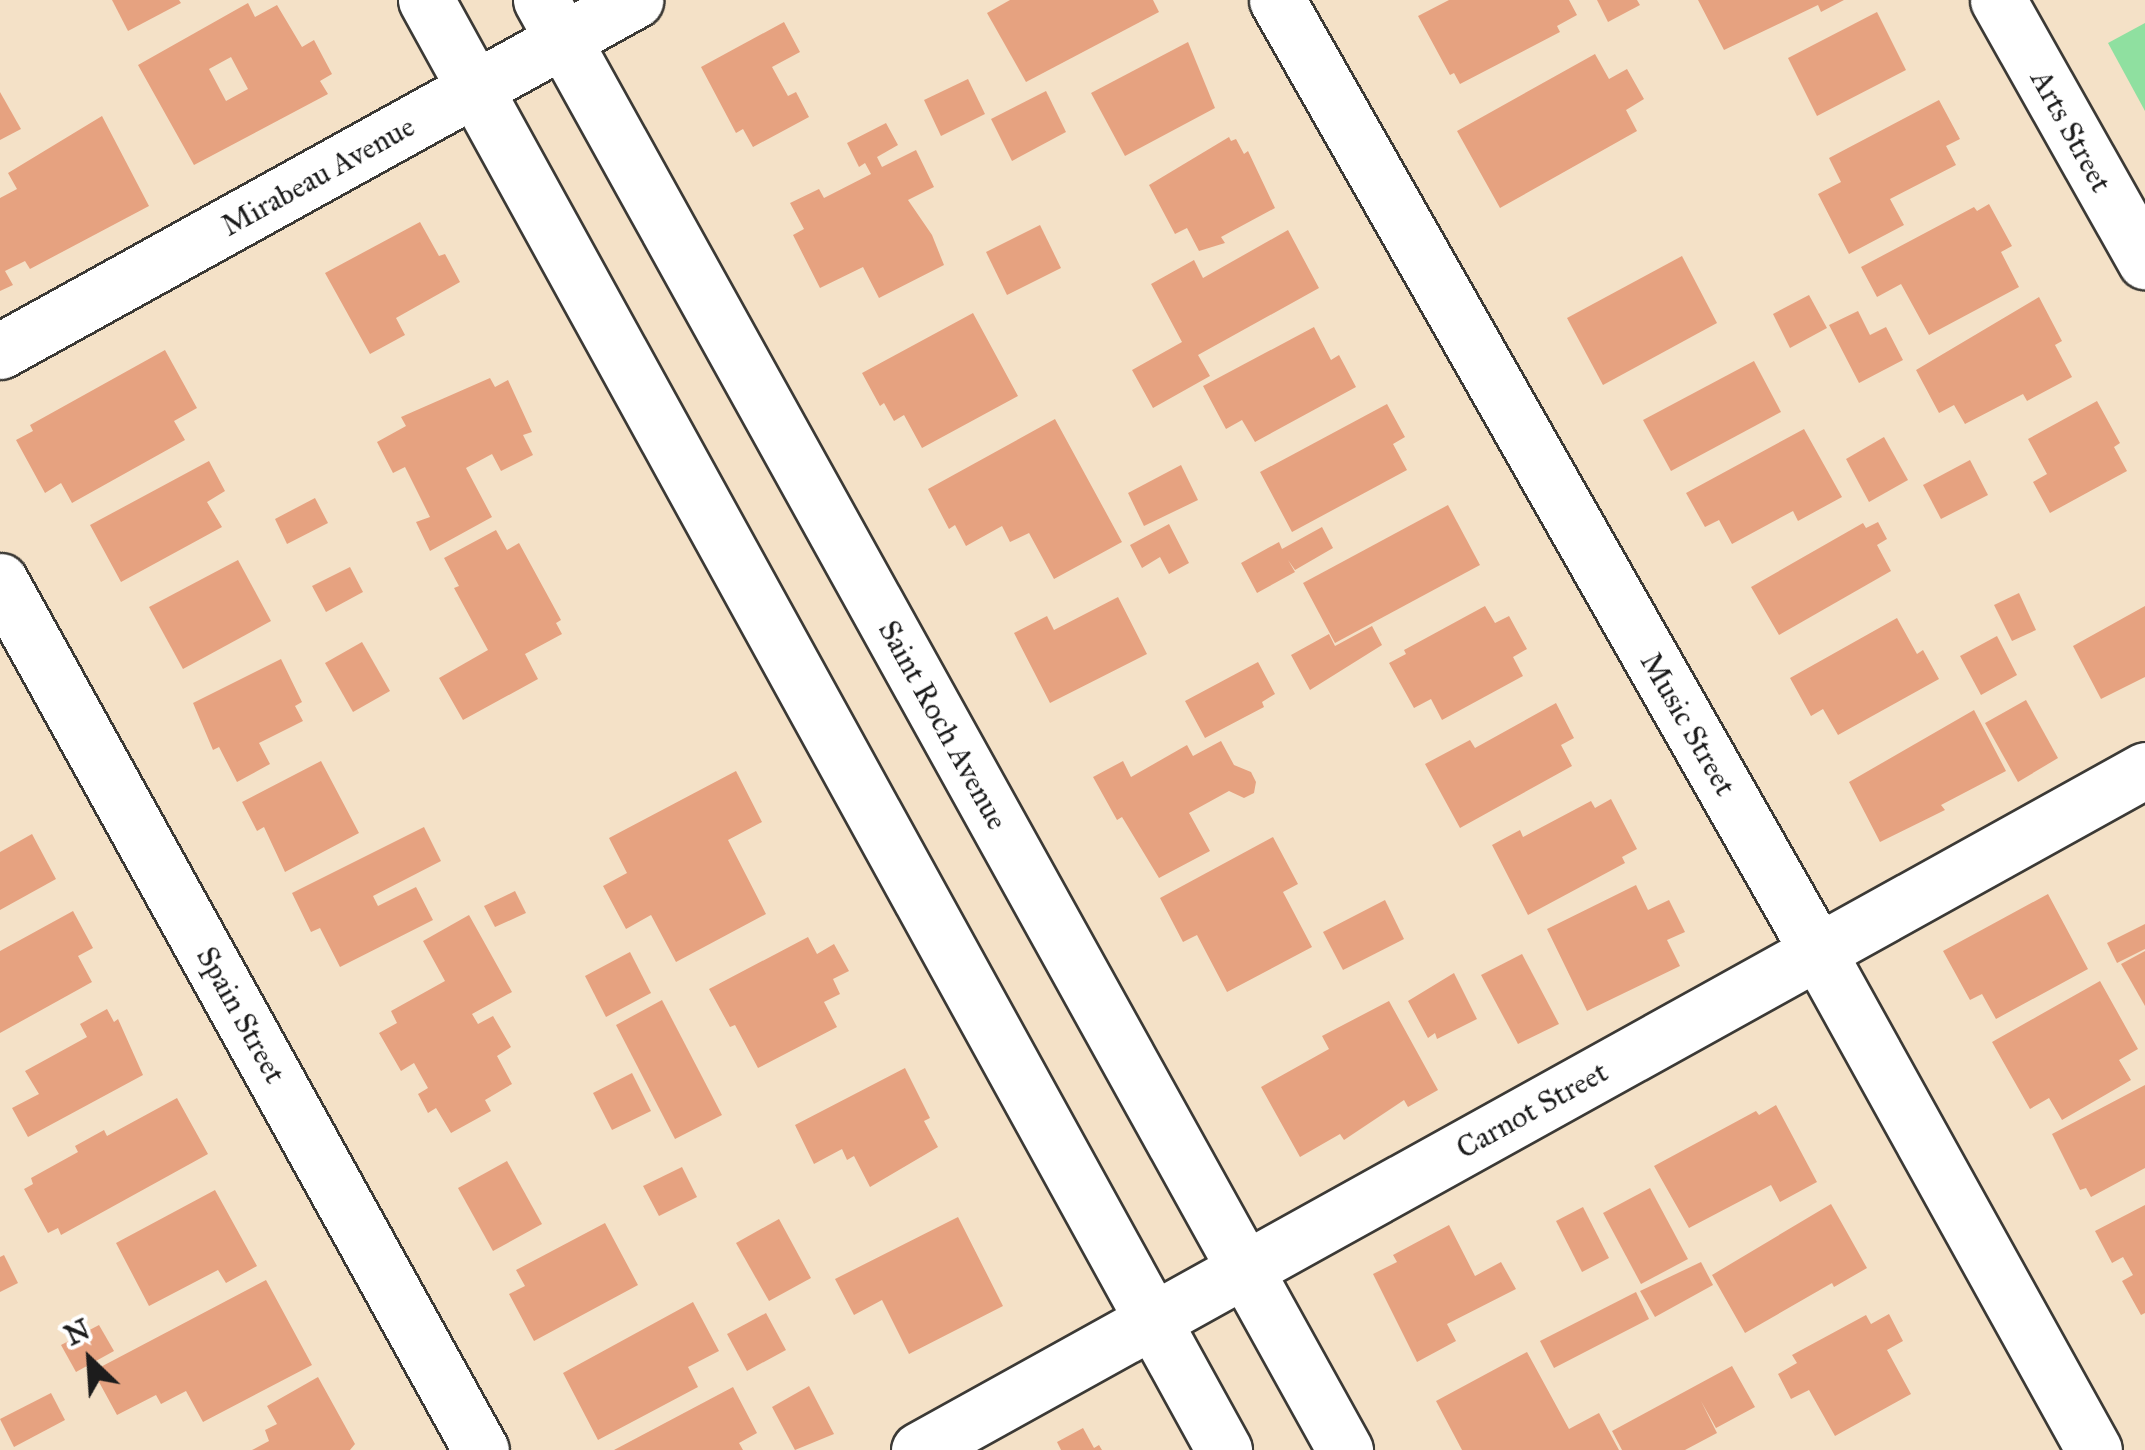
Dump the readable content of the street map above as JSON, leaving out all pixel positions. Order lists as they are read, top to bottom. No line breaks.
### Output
{"streets":{"street":["Arts Street","Mirabeau Avenue","Music Street","Saint Roch Avenue","Spain Street","Carnot Street"]},"crossings":[["Mirabeau Avenue","Saint Roch Avenue"],["Music Street","Carnot Street"],["Saint Roch Avenue","Carnot Street"]],"north":"top left"}
